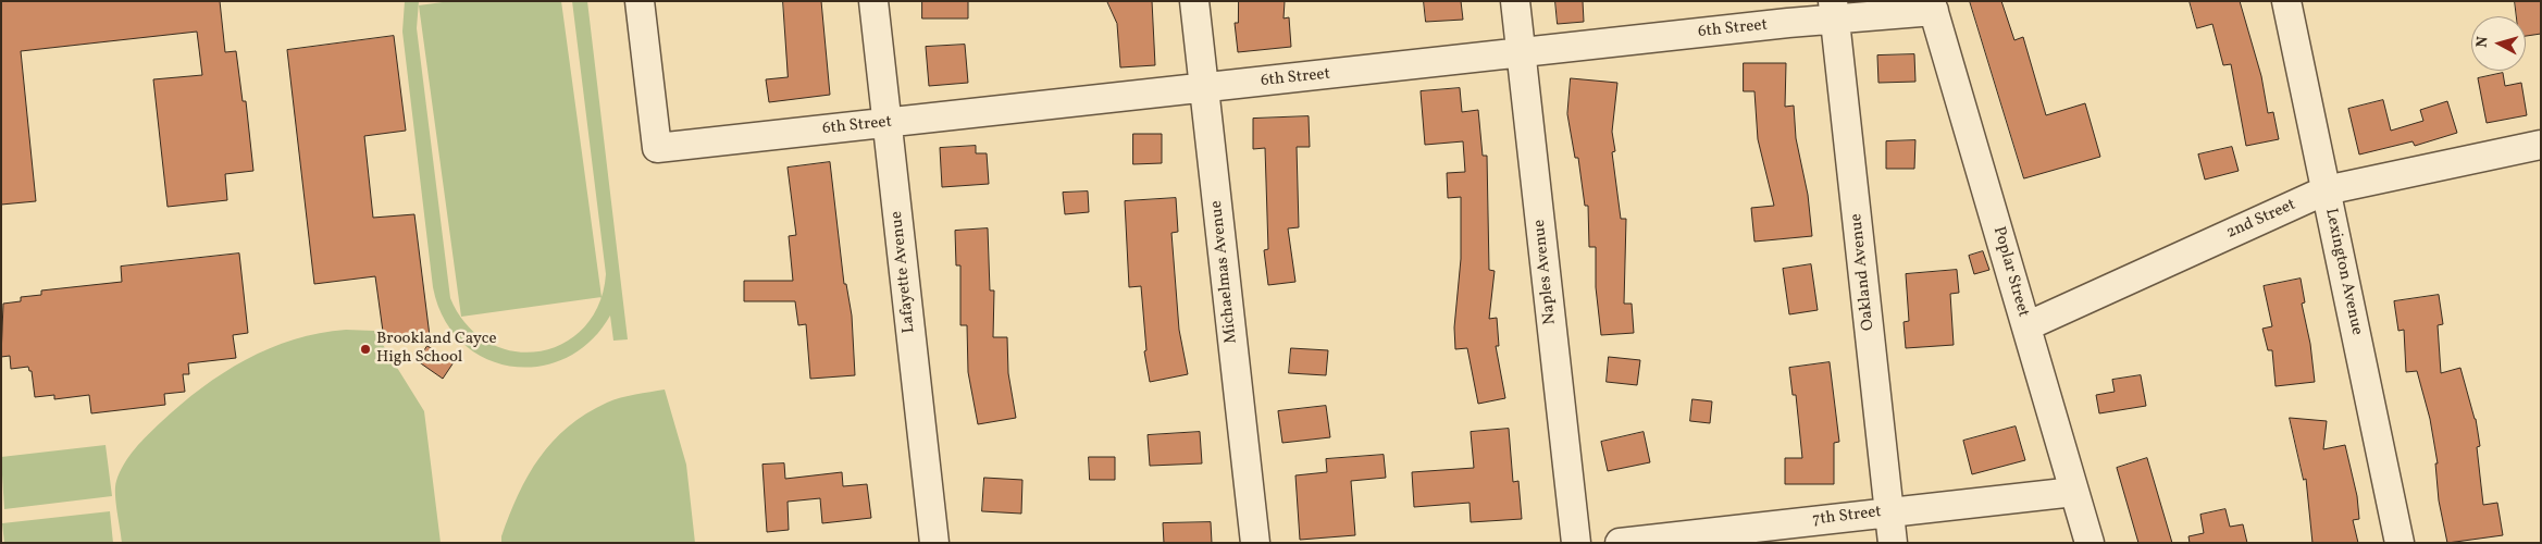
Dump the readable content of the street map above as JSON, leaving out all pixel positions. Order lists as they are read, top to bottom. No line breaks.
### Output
{"streets":{"street":["6th Street","2nd Street","Lafayette Avenue","Michaelmas Avenue","Naples Avenue","Oakland Avenue","Poplar Street","Lexington Avenue","7th Street"]},"crossings":[["6th Street","Lafayette Avenue"],["6th Street","Michaelmas Avenue"],["6th Street","Naples Avenue"],["6th Street","Oakland Avenue"],["6th Street","Poplar Street"],["2nd Street","Poplar Street"],["2nd Street","Lexington Avenue"],["Oakland Avenue","7th Street"],["Poplar Street","7th Street"]],"places":["Brookland Cayce High School"],"north":"left"}
